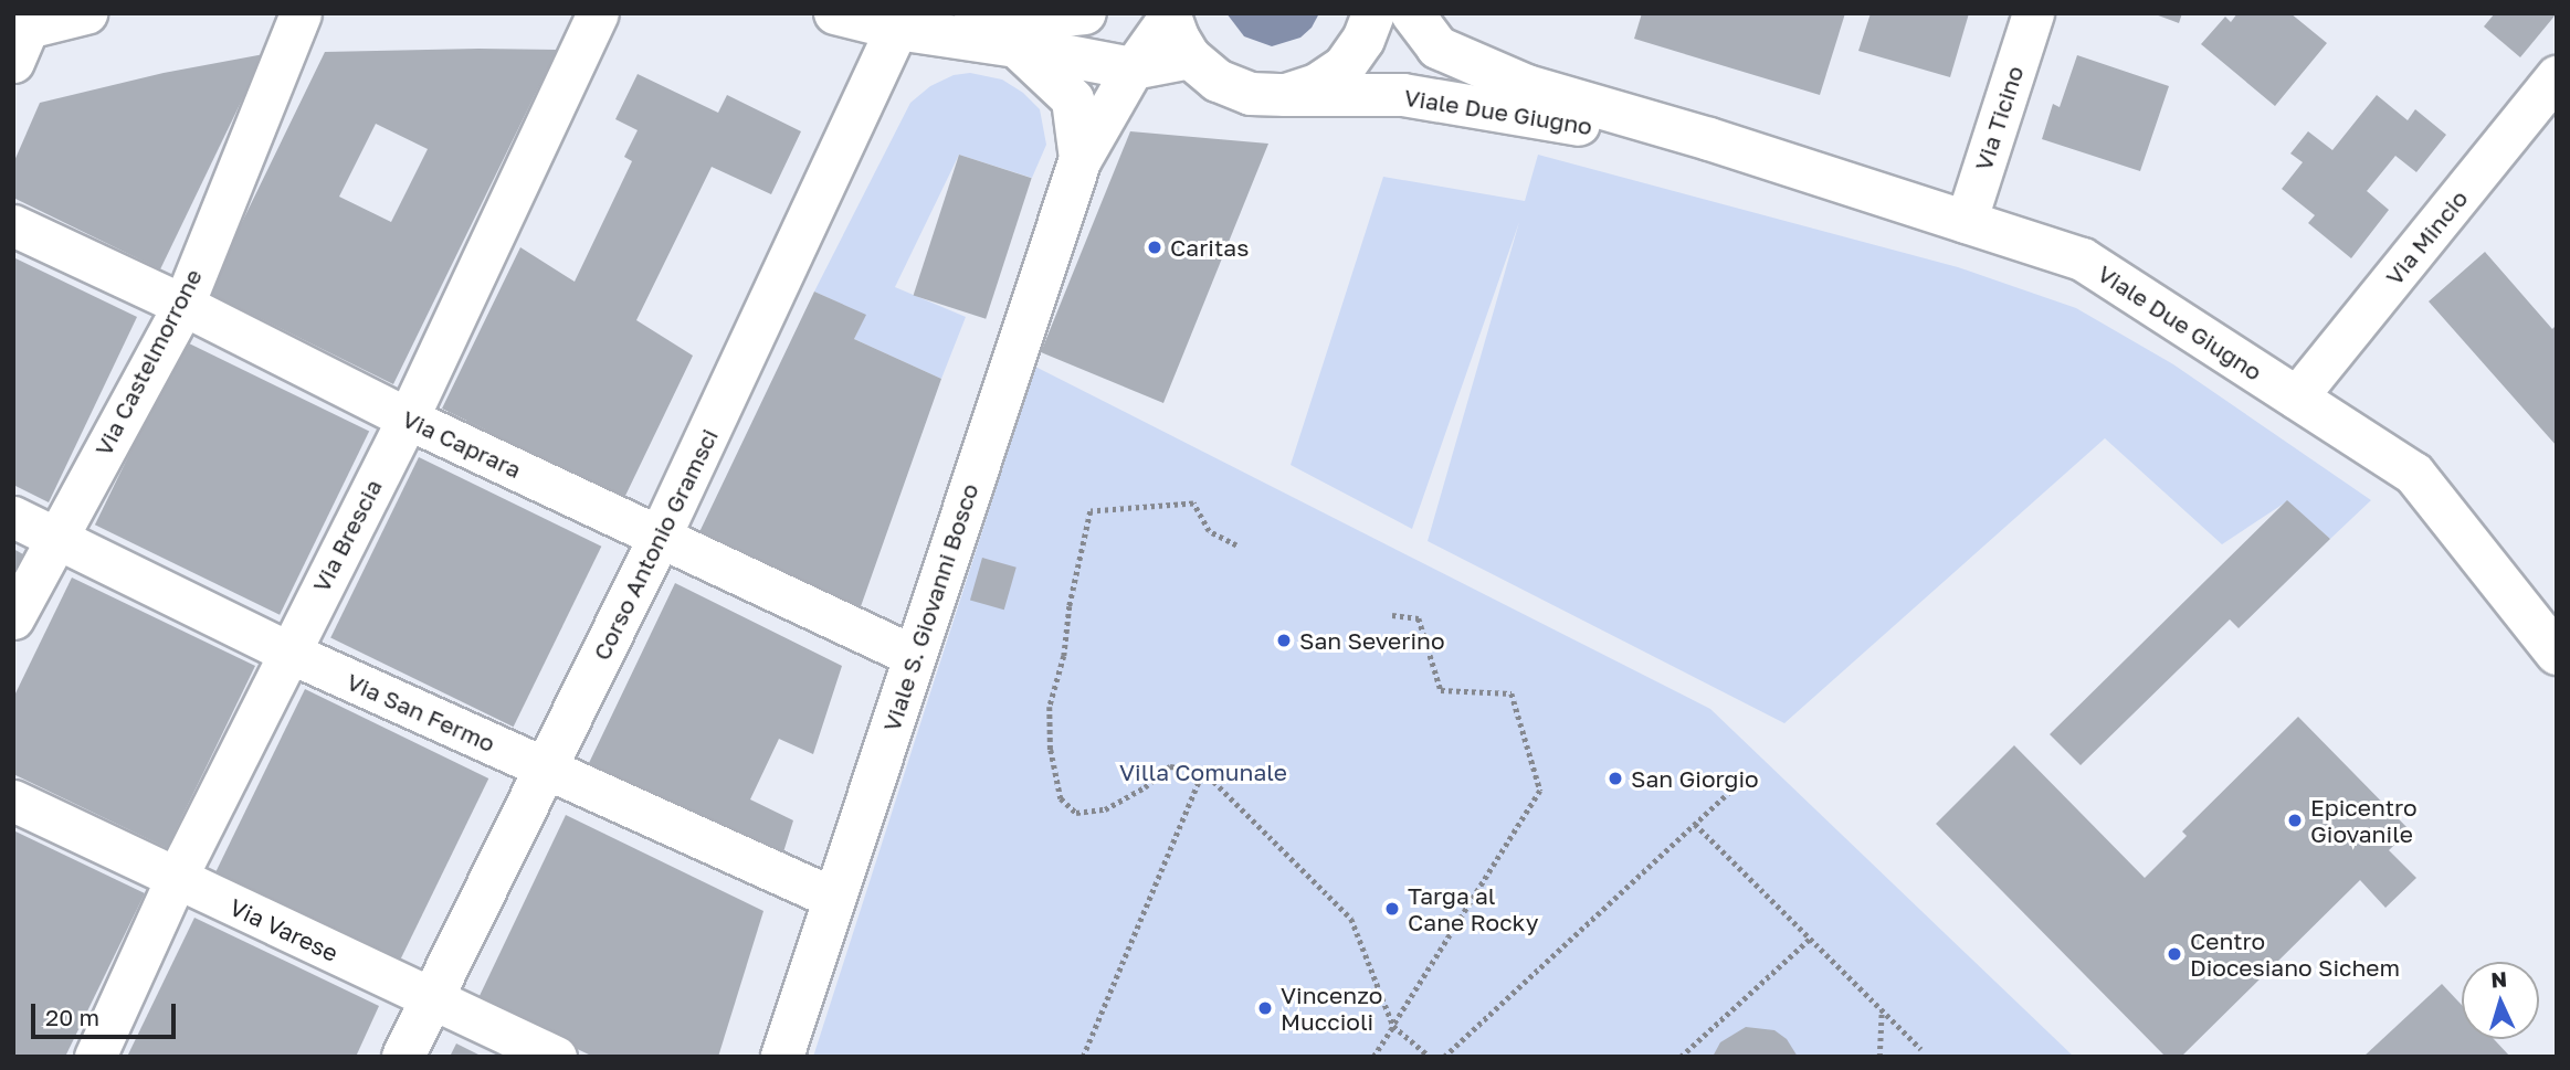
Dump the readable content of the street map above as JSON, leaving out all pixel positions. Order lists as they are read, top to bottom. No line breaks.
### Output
{"streets":{"main road":["Viale Due Giugno","Corso Antonio Gramsci","Viale S. Giovanni Bosco"],"street":["Via Ticino","Via Mincio","Via Castelmorrone","Via Caprara","Via Brescia","Via San Fermo","Via Varese"]},"crossings":[["Viale Due Giugno","Via Ticino"],["Viale Due Giugno","Via Mincio"],["Viale Due Giugno","Viale S. Giovanni Bosco"],["Via Castelmorrone","Via Caprara"],["Via Castelmorrone","Via San Fermo"],["Via Caprara","Via Brescia"],["Via Caprara","Corso Antonio Gramsci"],["Via Caprara","Viale S. Giovanni Bosco"],["Via Brescia","Via San Fermo"],["Via Brescia","Via Varese"],["Corso Antonio Gramsci","Via San Fermo"],["Corso Antonio Gramsci","Via Varese"],["Viale S. Giovanni Bosco","Via San Fermo"]],"parks":["Villa Comunale"],"places":["Caritas","San Severino","San Giorgio","Epicentro Giovanile","Targa al Cane Rocky","Centro Diocesiano Sichem","Vincenzo Muccioli"],"scale_bar":"20 m","north":"top"}
